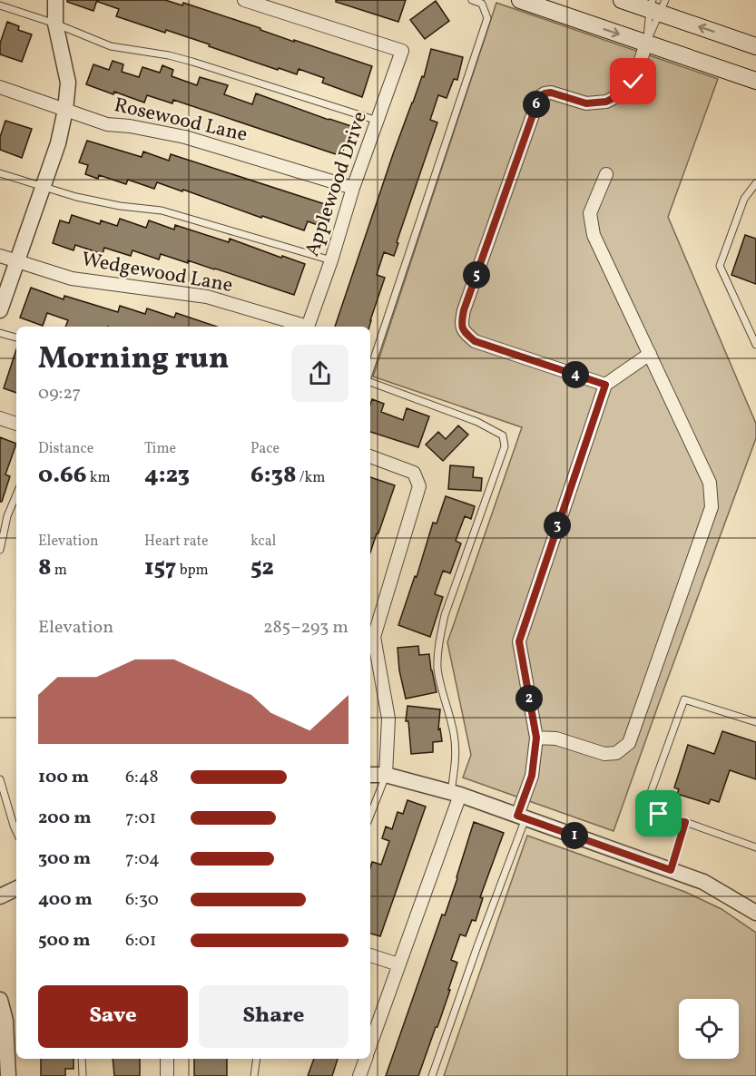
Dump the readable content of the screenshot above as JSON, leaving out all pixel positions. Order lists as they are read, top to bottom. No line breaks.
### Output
{"streets":{"street":["Rosewood Lane","Applewood Drive","Wedgewood Lane"]},"crossings":[["Rosewood Lane","Applewood Drive"]],"page":{"pins":["6","5","4","3","2","1"],"heading":["Morning run","09:27"],"stats":[["Distance","0.66 km"],["Time","4:23"],["Pace","6:38 /km"],["Elevation","8 m"],["Heart rate","157 bpm"],["kcal","52"]],"chart":["Elevation","285–293 m"],"list":[{"name":"100 m","note":"6:48"},{"name":"200 m","note":"7:01"},{"name":"300 m","note":"7:04"},{"name":"400 m","note":"6:30"},{"name":"500 m","note":"6:01"}],"buttons":["Save","Share"]}}
